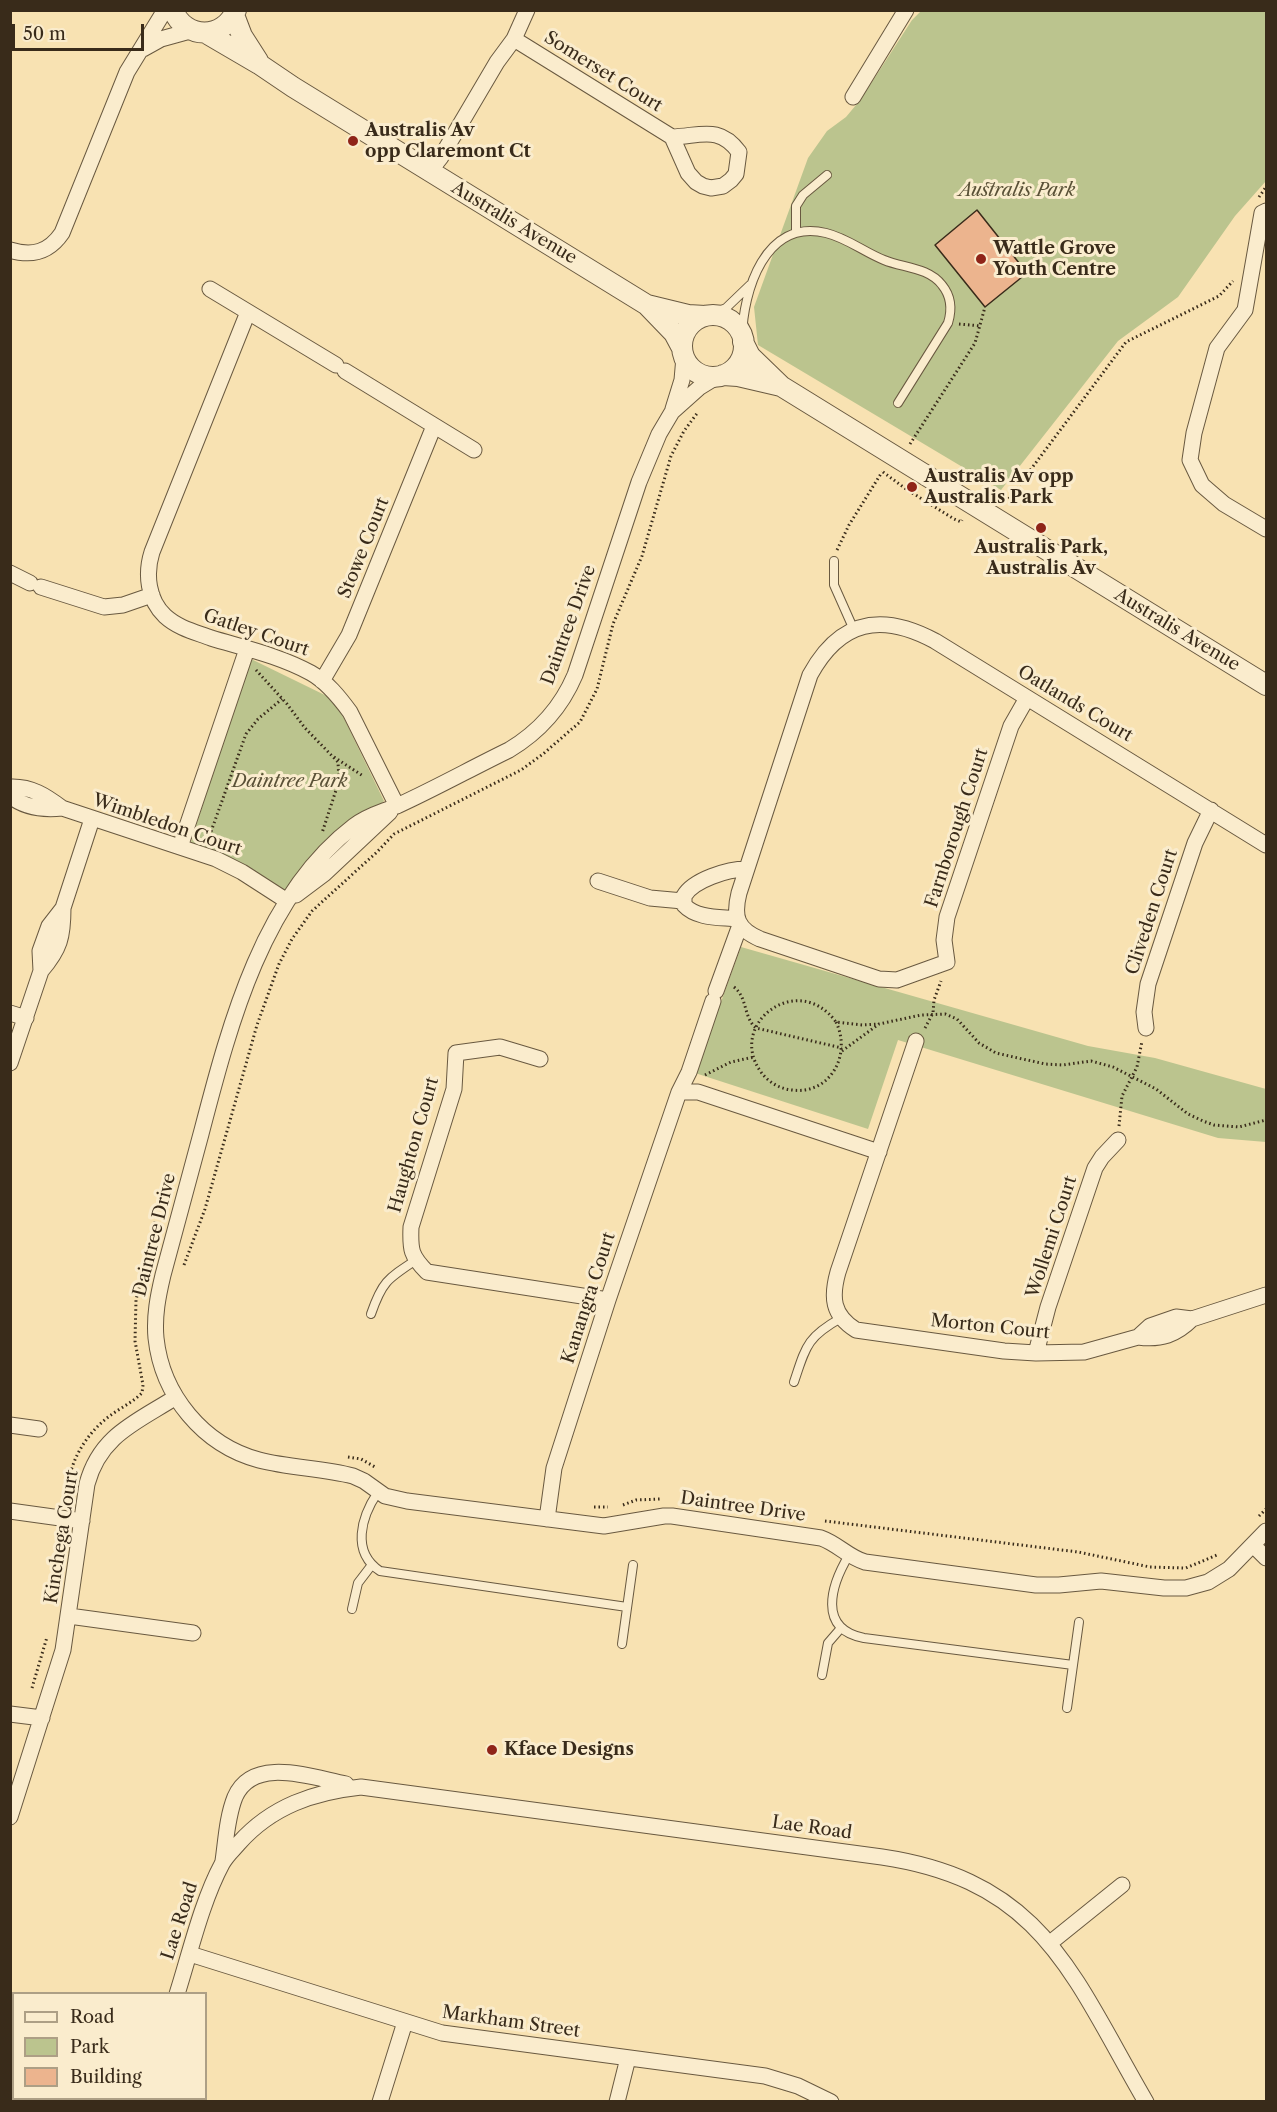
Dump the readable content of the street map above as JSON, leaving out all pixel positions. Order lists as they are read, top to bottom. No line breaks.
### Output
{"streets":{"street":["Somerset Court","Australis Avenue","Stowe Court","Daintree Drive","Gatley Court","Oatlands Court","Wimbledon Court","Farnborough Court","Cliveden Court","Haughton Court","Wollemi Court","Kanangra Court","Morton Court","Kinchega Court","Lae Road","Markham Street"]},"crossings":[["Australis Avenue","Daintree Drive"],["Stowe Court","Gatley Court"],["Daintree Drive","Gatley Court"],["Daintree Drive","Wimbledon Court"],["Daintree Drive","Kanangra Court"],["Daintree Drive","Kinchega Court"],["Oatlands Court","Farnborough Court"],["Oatlands Court","Cliveden Court"],["Oatlands Court","Kanangra Court"],["Wollemi Court","Morton Court"],["Lae Road","Markham Street"]],"parks":["Australis Park","Daintree Park"],"places":["Australis Av opp Claremont Ct","Wattle Grove Youth Centre","Australis Av opp Australis Park","Australis Park, Australis Av","Kface Designs"],"legend":["Road","Park","Building"],"scale_bar":"50 m"}
